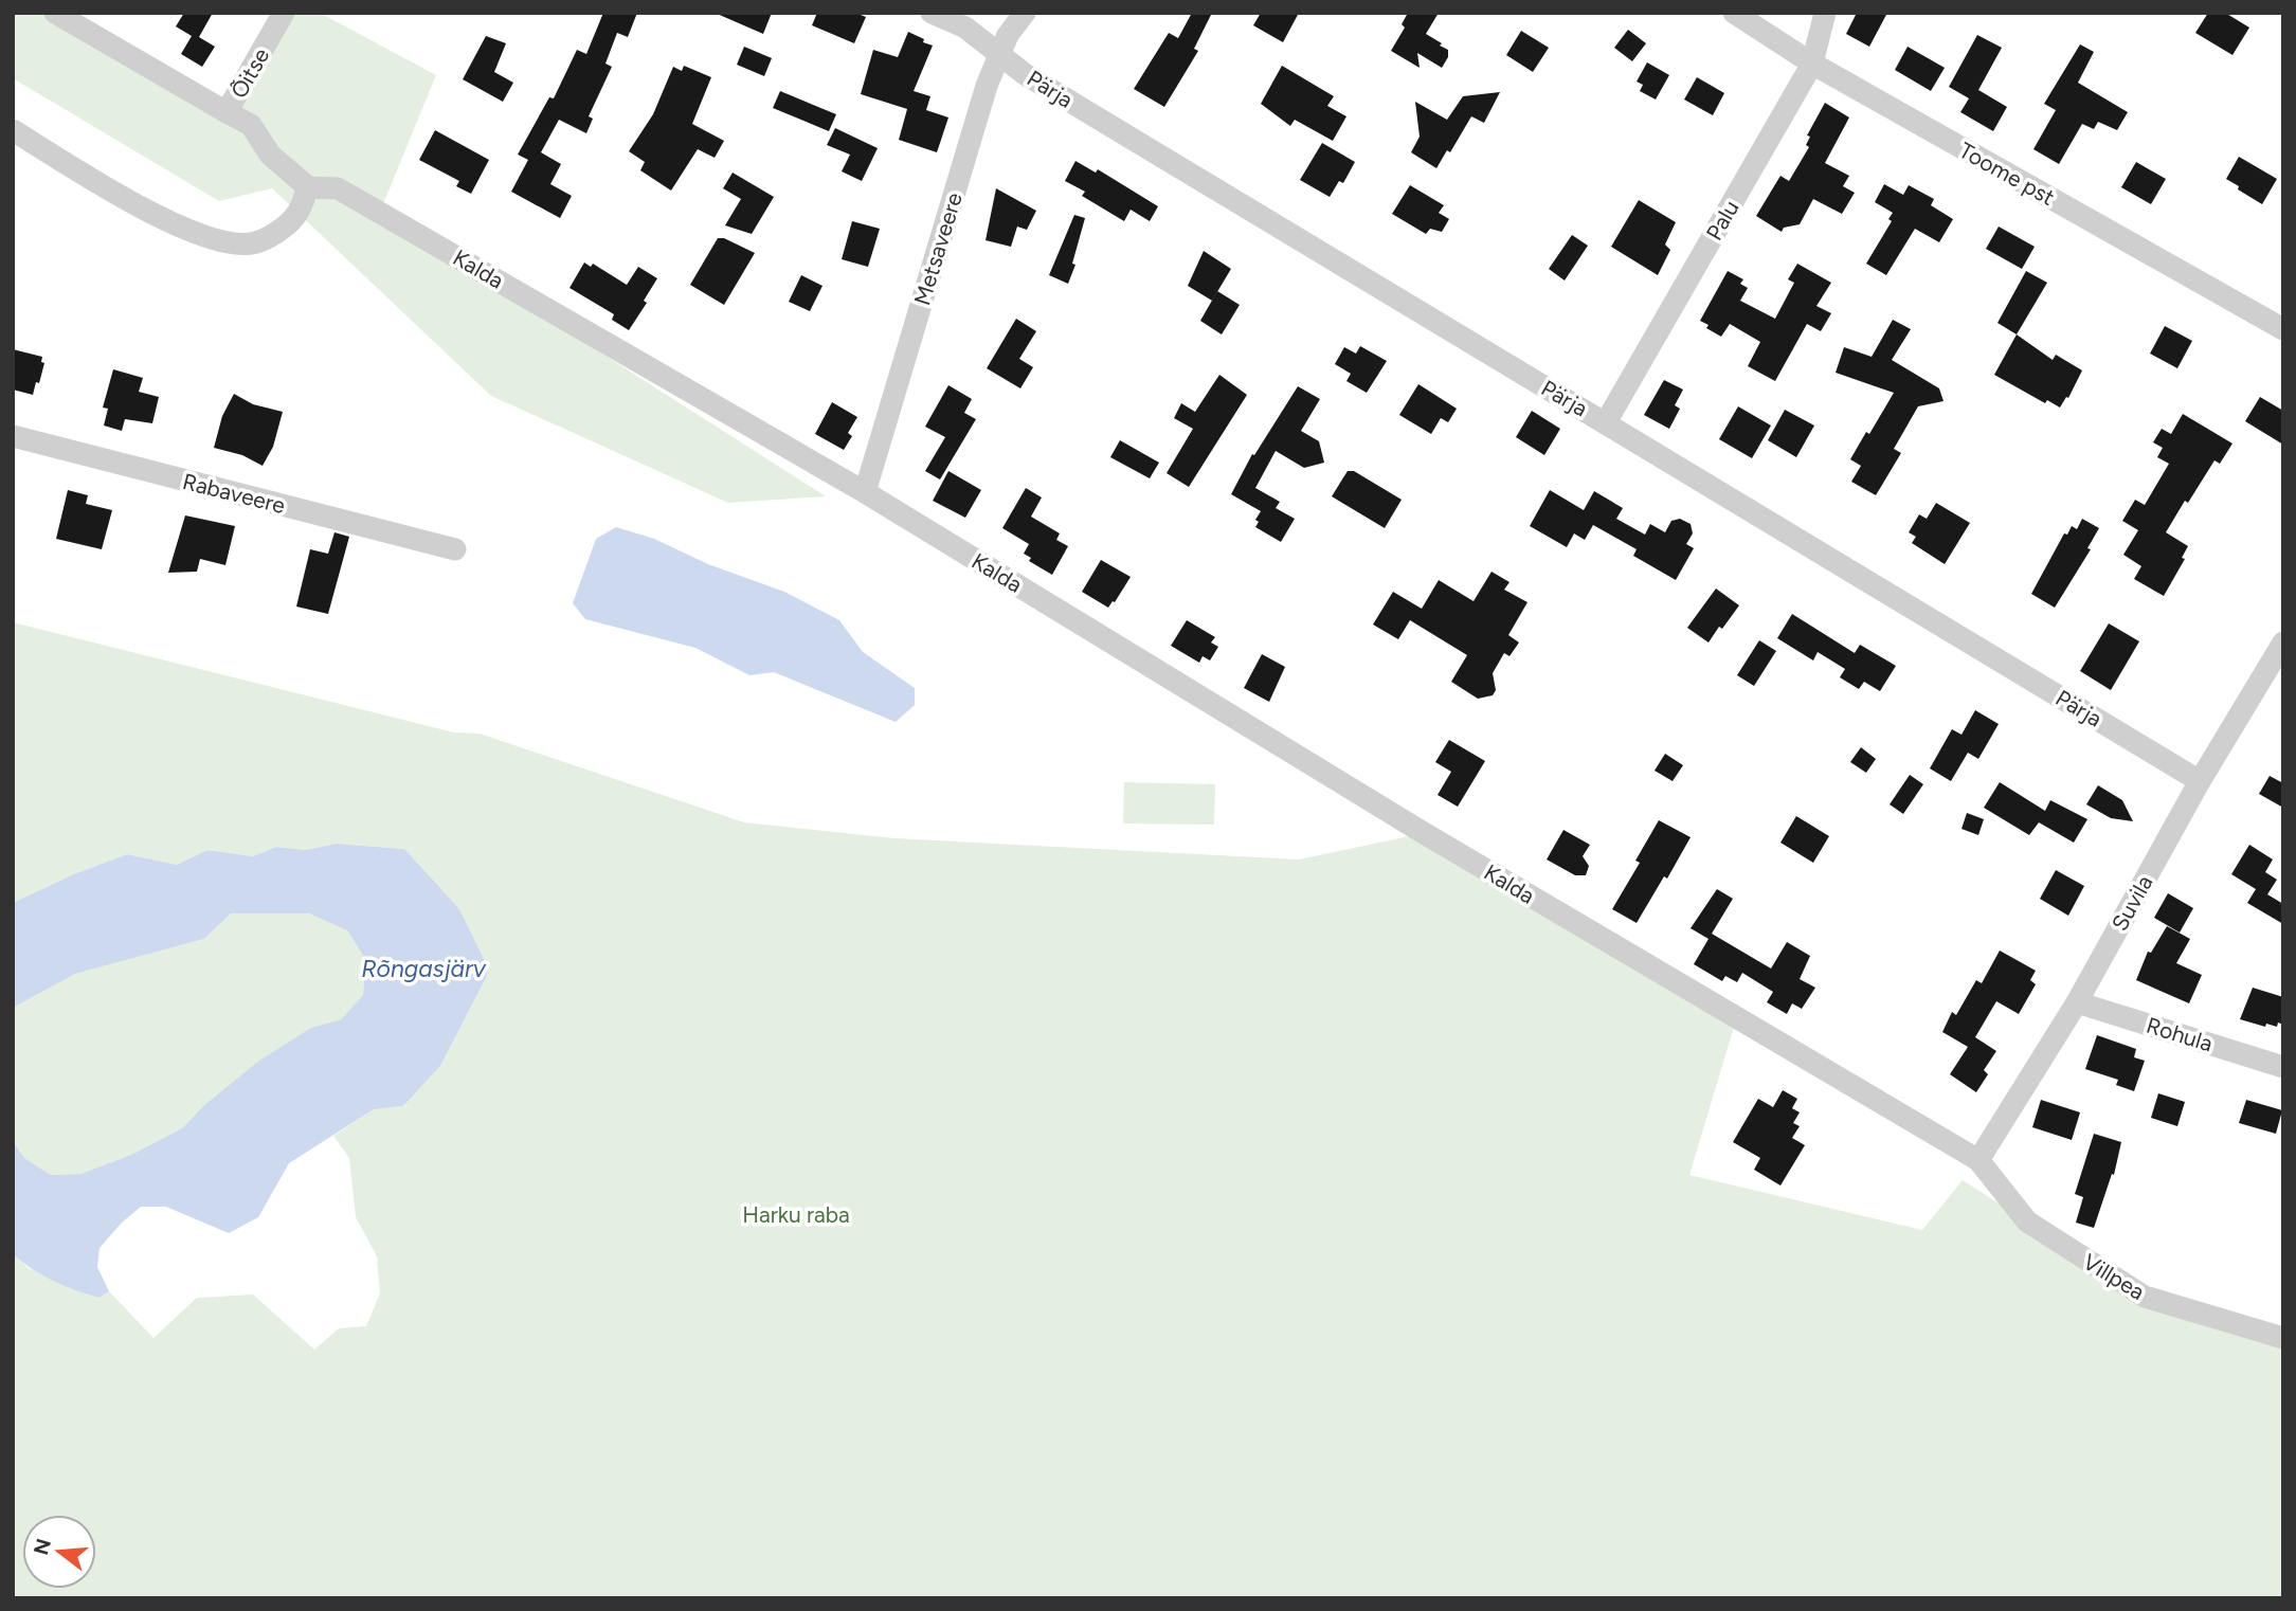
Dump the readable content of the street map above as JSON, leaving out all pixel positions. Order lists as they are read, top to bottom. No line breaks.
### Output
{"streets":{"street":["Õitse","Pärja","Toome pst","Palu","Metsaveere","Kalda","Rabaveere","Suvila","Rohula","Villpea"]},"crossings":[["Õitse","Kalda"],["Pärja","Palu"],["Pärja","Metsaveere"],["Pärja","Suvila"],["Toome pst","Palu"],["Metsaveere","Kalda"],["Kalda","Suvila"],["Kalda","Villpea"],["Suvila","Rohula"],["Suvila","Villpea"]],"water":["Rõngasjärv"],"parks":["Harku raba"],"north":"left"}
